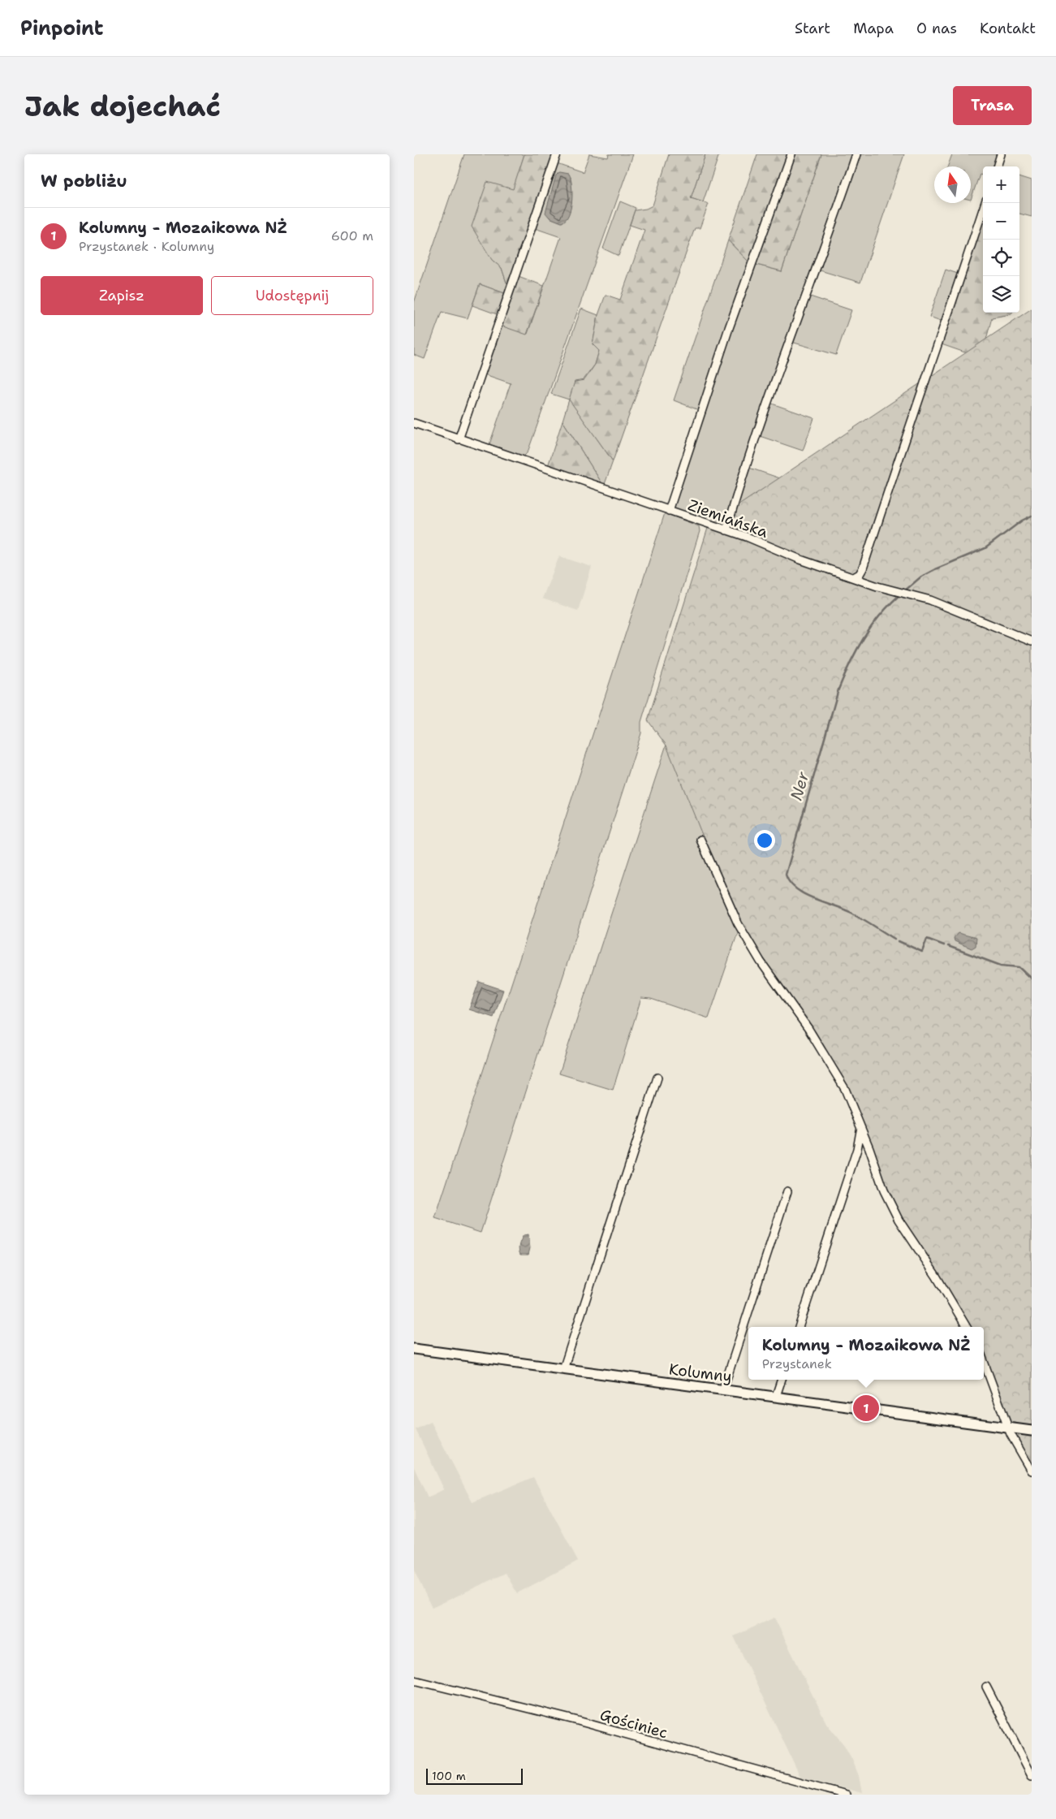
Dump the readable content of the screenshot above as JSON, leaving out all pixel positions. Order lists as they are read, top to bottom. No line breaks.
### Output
{"streets":{"street":["Ziemiańska","Kolumny","Gościniec"]},"water":["Ner"],"scale_bar":"100 m","north":"top","page":{"header":"Pinpoint","nav":["Start","Mapa","O nas","Kontakt"],"buttons":["Trasa",["Zapisz","Udostępnij"]],"title":"Jak dojechać","heading":"W pobliżu","map_buttons":["+","−"],"list":[{"mark":"1","name":"Kolumny - Mozaikowa NŻ","note":"Przystanek · Kolumny","value":"600 m"}],"popup":["Kolumny - Mozaikowa NŻ","Przystanek"],"pins":"1","scale":"100 m"}}
